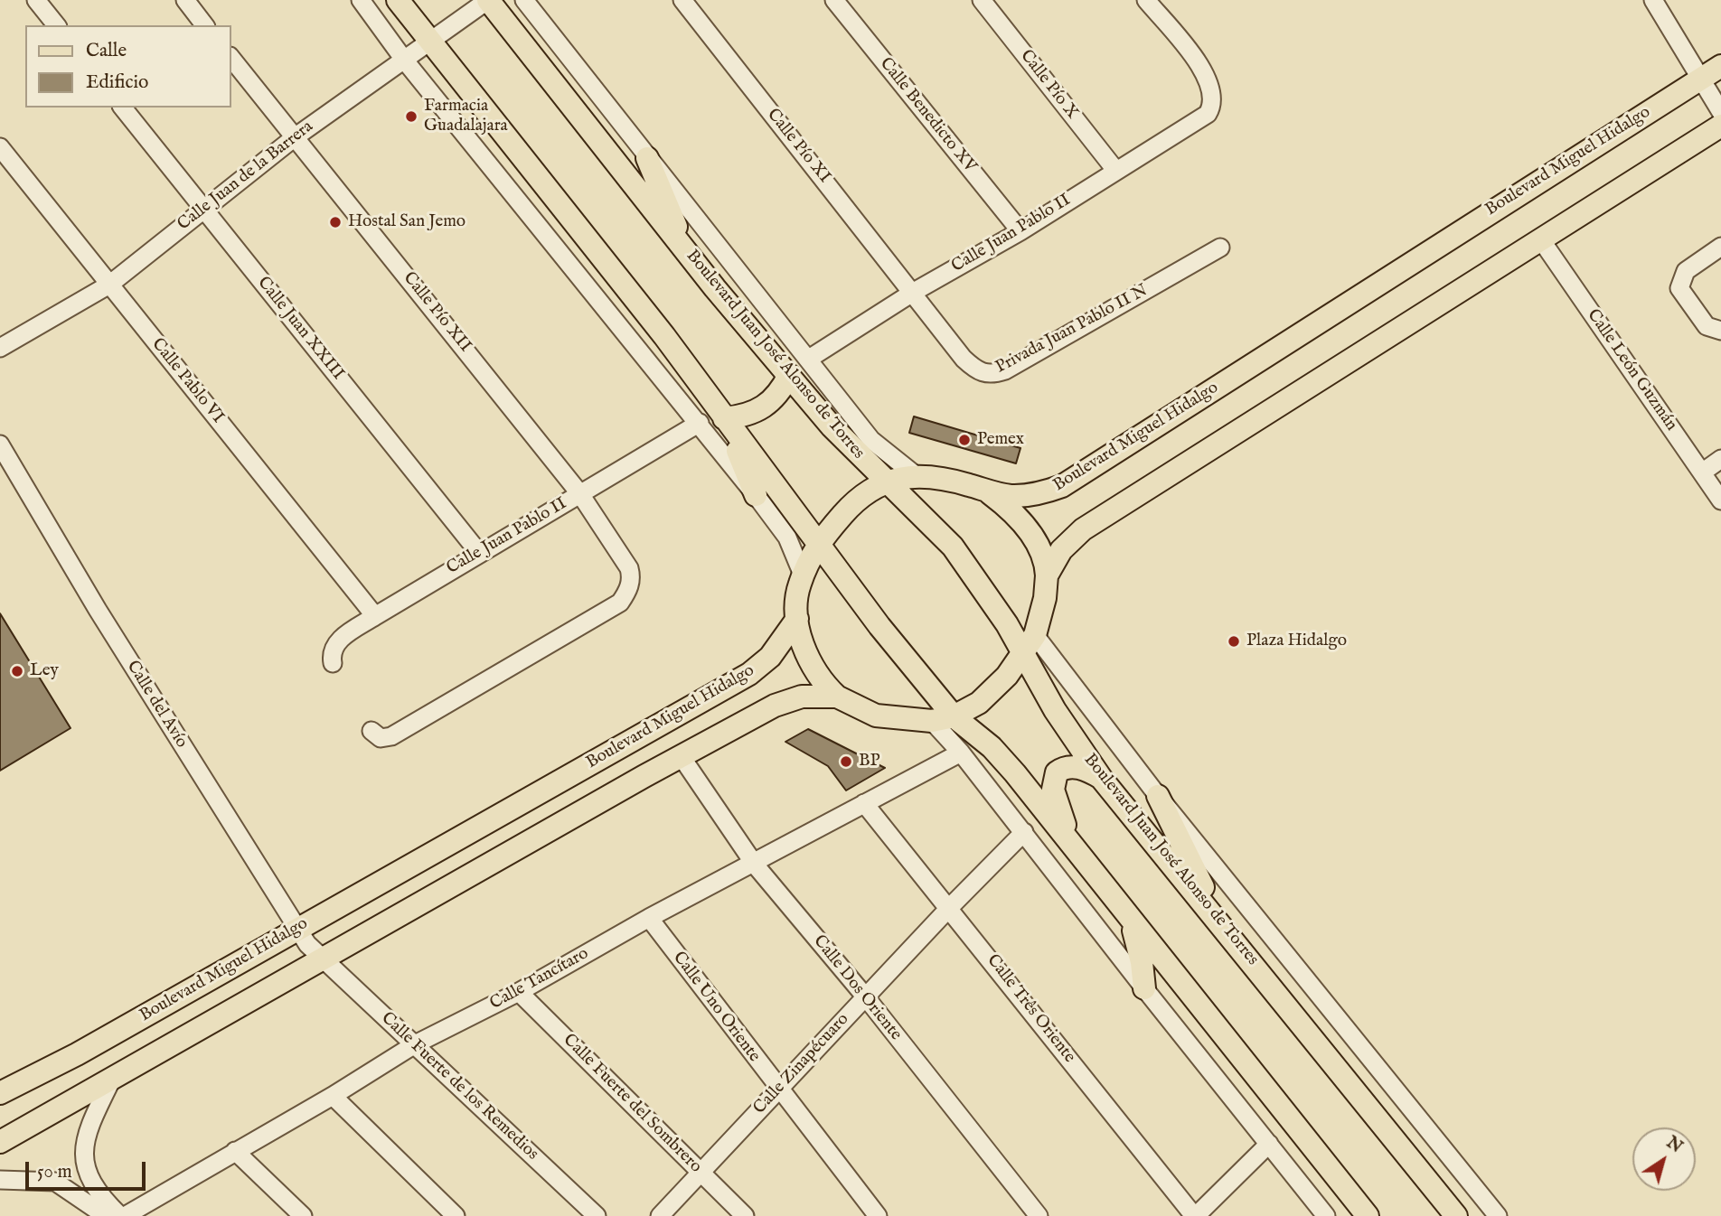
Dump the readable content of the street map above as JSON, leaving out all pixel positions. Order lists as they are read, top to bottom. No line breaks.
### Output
{"streets":{"main road":["Boulevard Miguel Hidalgo","Boulevard Juan José Alonso de Torres"],"street":["Calle Pío X","Calle Benedicto XV","Calle Pío XI","Calle Juan de la Barrera","Calle Juan Pablo II","Calle Pío XII","Calle Juan XXIII","Privada Juan Pablo II N","Calle León Guzmán","Calle Pablo VI","Calle del Avío","Calle Tancítaro","Calle Dos Oriente","Calle Uno Oriente","Calle Três Oriente","Calle Zinapécuaro","Calle Fuerte de los Remedios","Calle Fuerte del Sombrero"]},"crossings":[["Calle Pío X","Calle Juan Pablo II"],["Calle Benedicto XV","Calle Juan Pablo II"],["Calle Pío XI","Calle Juan Pablo II"],["Calle Pío XI","Privada Juan Pablo II N"],["Boulevard Miguel Hidalgo","Boulevard Juan José Alonso de Torres"],["Boulevard Miguel Hidalgo","Calle del Avío"],["Calle Juan de la Barrera","Calle Pío XII"],["Calle Juan de la Barrera","Calle Juan XXIII"],["Calle Juan de la Barrera","Boulevard Juan José Alonso de Torres"],["Calle Juan de la Barrera","Calle Pablo VI"],["Calle Juan Pablo II","Calle Pío XII"],["Calle Juan Pablo II","Calle Juan XXIII"],["Calle Juan Pablo II","Privada Juan Pablo II N"],["Calle Juan Pablo II","Boulevard Juan José Alonso de Torres"],["Calle Juan Pablo II","Calle Pablo VI"],["Calle del Avío","Calle Fuerte de los Remedios"],["Calle Tancítaro","Calle Dos Oriente"],["Calle Tancítaro","Calle Uno Oriente"],["Calle Tancítaro","Calle Três Oriente"],["Calle Tancítaro","Calle Fuerte de los Remedios"],["Calle Tancítaro","Calle Fuerte del Sombrero"],["Calle Dos Oriente","Calle Zinapécuaro"],["Calle Uno Oriente","Calle Zinapécuaro"],["Calle Três Oriente","Calle Zinapécuaro"],["Calle Zinapécuaro","Calle Fuerte del Sombrero"]],"places":["Farmacia Guadalajara","Hostal San Jemo","Pemex","Plaza Hidalgo","Ley","BP"],"legend":["Calle","Edificio"],"scale_bar":"50 m","north":"top right"}
